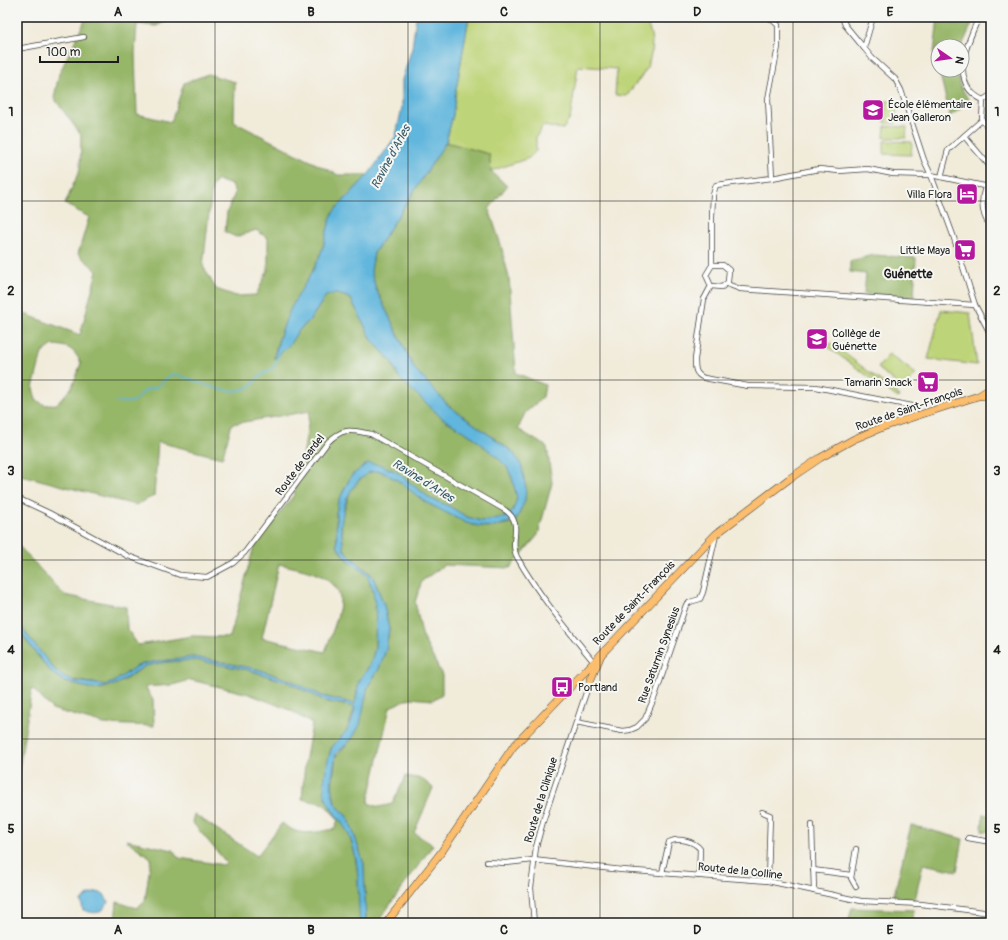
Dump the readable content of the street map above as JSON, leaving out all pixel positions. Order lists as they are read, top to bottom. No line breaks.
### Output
{"streets":{"main road":["Route de Saint-François"],"street":["Route de Gardel","Rue Saturnin Synesius","Route de la Clinique","Route de la Colline"]},"crossings":[["Route de Saint-François","Route de Gardel"],["Route de Saint-François","Rue Saturnin Synesius"],["Route de Saint-François","Route de la Clinique"],["Route de Gardel","Route de la Clinique"],["Rue Saturnin Synesius","Route de la Clinique"],["Route de la Clinique","Route de la Colline"]],"districts":["Guénette"],"water":["Ravine d'Arles"],"places":{"school or university":["École élémentaire Jean Galleron","Collège de Guénette"],"hotel":["Villa Flora"],"supermarket":["Little Maya","Tamarin Snack"],"bus stop":["Portland"]},"scale_bar":"100 m","north":"right","grid":{"columns":["A","B","C","D","E"],"rows":["1","2","3","4","5"]}}
